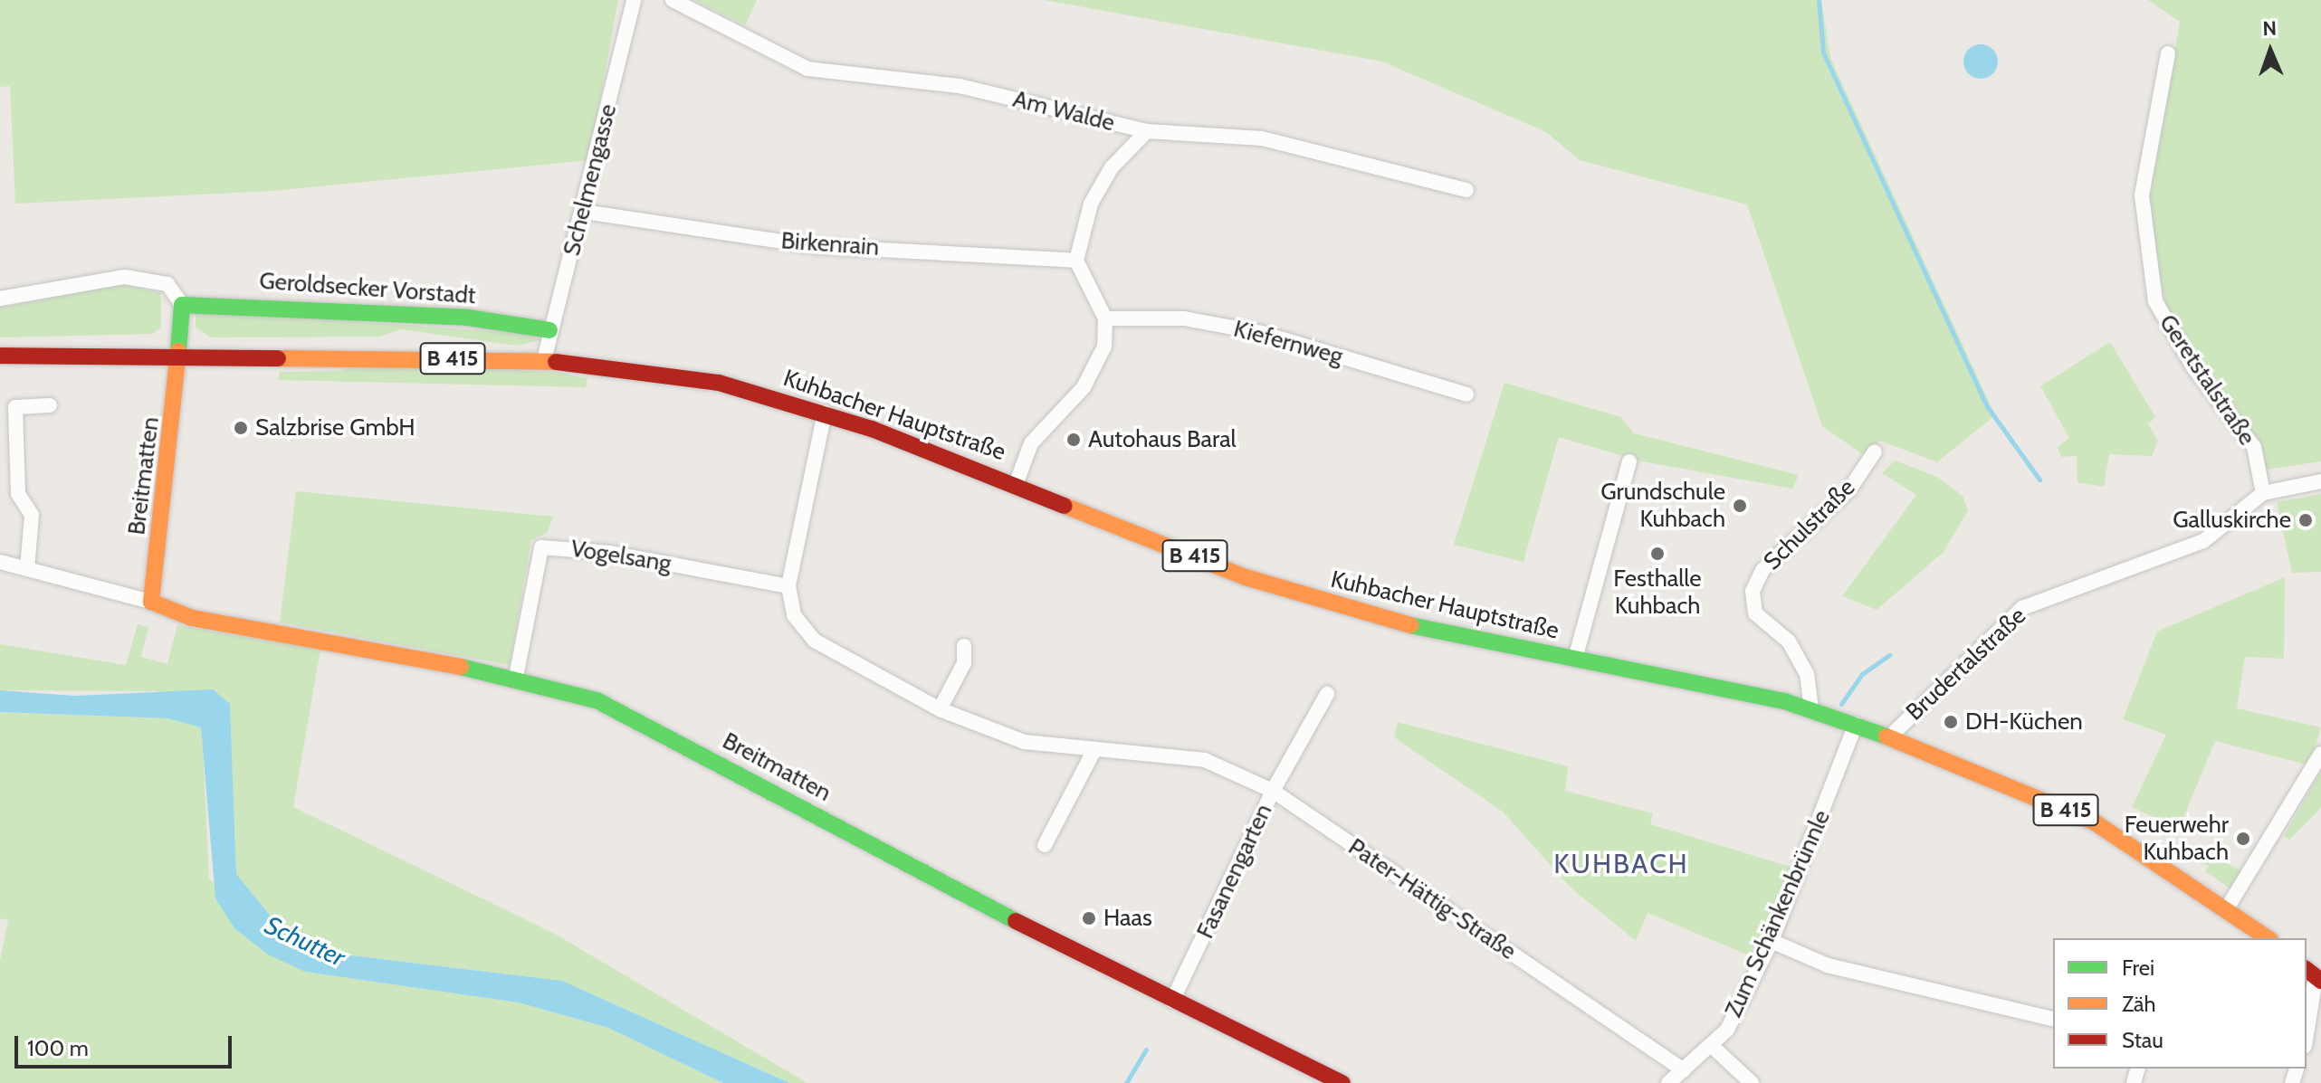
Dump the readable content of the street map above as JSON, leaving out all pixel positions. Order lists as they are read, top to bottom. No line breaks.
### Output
{"streets":{"main road":["Geroldsecker Vorstadt","B 415","Kuhbacher Hauptstraße","Breitmatten"],"street":["Am Walde","Schelmengasse","Birkenrain","Kiefernweg","Geretstalstraße","Schulstraße","Vogelsang","Brudertalstraße","Fasanengarten","Pater-Hättig-Straße","Zum Schänkenbrünnle"]},"crossings":[["Schelmengasse","Birkenrain"],["Schelmengasse","Geroldsecker Vorstadt"],["Schelmengasse","B 415"],["Schelmengasse","Kuhbacher Hauptstraße"],["B 415","Kuhbacher Hauptstraße"],["B 415","Breitmatten"],["Geretstalstraße","Brudertalstraße"],["Kuhbacher Hauptstraße","Schulstraße"],["Kuhbacher Hauptstraße","Brudertalstraße"],["Kuhbacher Hauptstraße","Fasanengarten"],["Kuhbacher Hauptstraße","Zum Schänkenbrünnle"],["Breitmatten","Vogelsang"],["Breitmatten","Fasanengarten"],["Vogelsang","Fasanengarten"],["Fasanengarten","Pater-Hättig-Straße"],["Pater-Hättig-Straße","Zum Schänkenbrünnle"]],"districts":["KUHBACH"],"water":["Schutter"],"places":["Salzbrise GmbH","Autohaus Baral","Grundschule Kuhbach","Galluskirche","Festhalle Kuhbach","DH-Küchen","Feuerwehr Kuhbach","Haas"],"legend":["Frei","Zäh","Stau"],"scale_bar":"100 m","north":"top"}
